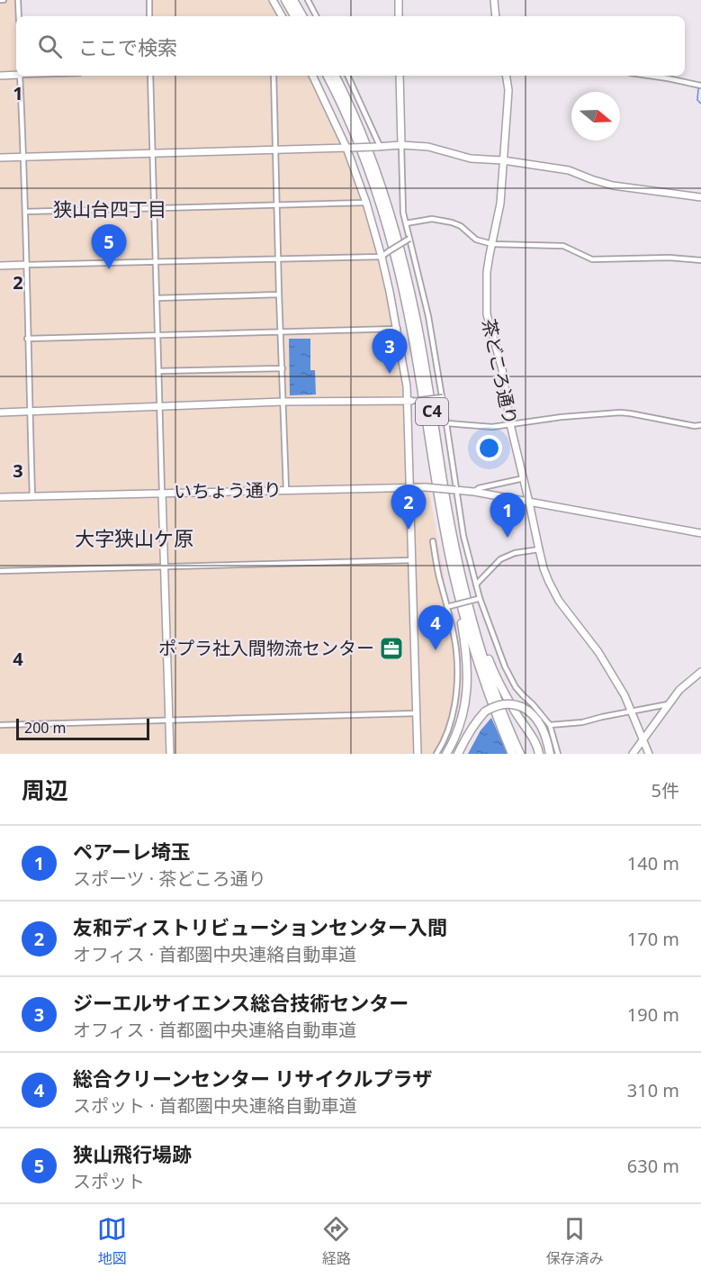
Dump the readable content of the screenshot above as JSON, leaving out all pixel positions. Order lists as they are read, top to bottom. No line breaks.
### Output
{"streets":{"highway":["C4"],"street":["茶どころ通り","いちょう通り"]},"crossings":[["茶どころ通り","いちょう通り"]],"districts":["狭山台四丁目","大字狭山ケ原"],"places":{"office":["ポプラ社入間物流センター"]},"scale_bar":"200 m","north":"right","page":{"search":"ここで検索","pins":["5","3","2","1","4"],"scale":"200 m","heading":["周辺","5件"],"list":[{"mark":"1","name":"ペアーレ埼玉","note":"スポーツ · 茶どころ通り","value":"140 m"},{"mark":"2","name":"友和ディストリビューションセンター入間","note":"オフィス · 首都圏中央連絡自動車道","value":"170 m"},{"mark":"3","name":"ジーエルサイエンス総合技術センター","note":"オフィス · 首都圏中央連絡自動車道","value":"190 m"},{"mark":"4","name":"総合クリーンセンター リサイクルプラザ","note":"スポット · 首都圏中央連絡自動車道","value":"310 m"},{"mark":"5","name":"狭山飛行場跡","note":"スポット","value":"630 m"}],"nav":["地図","経路","保存済み"]},"grid":{"rows":["1","2","3","4"]}}
